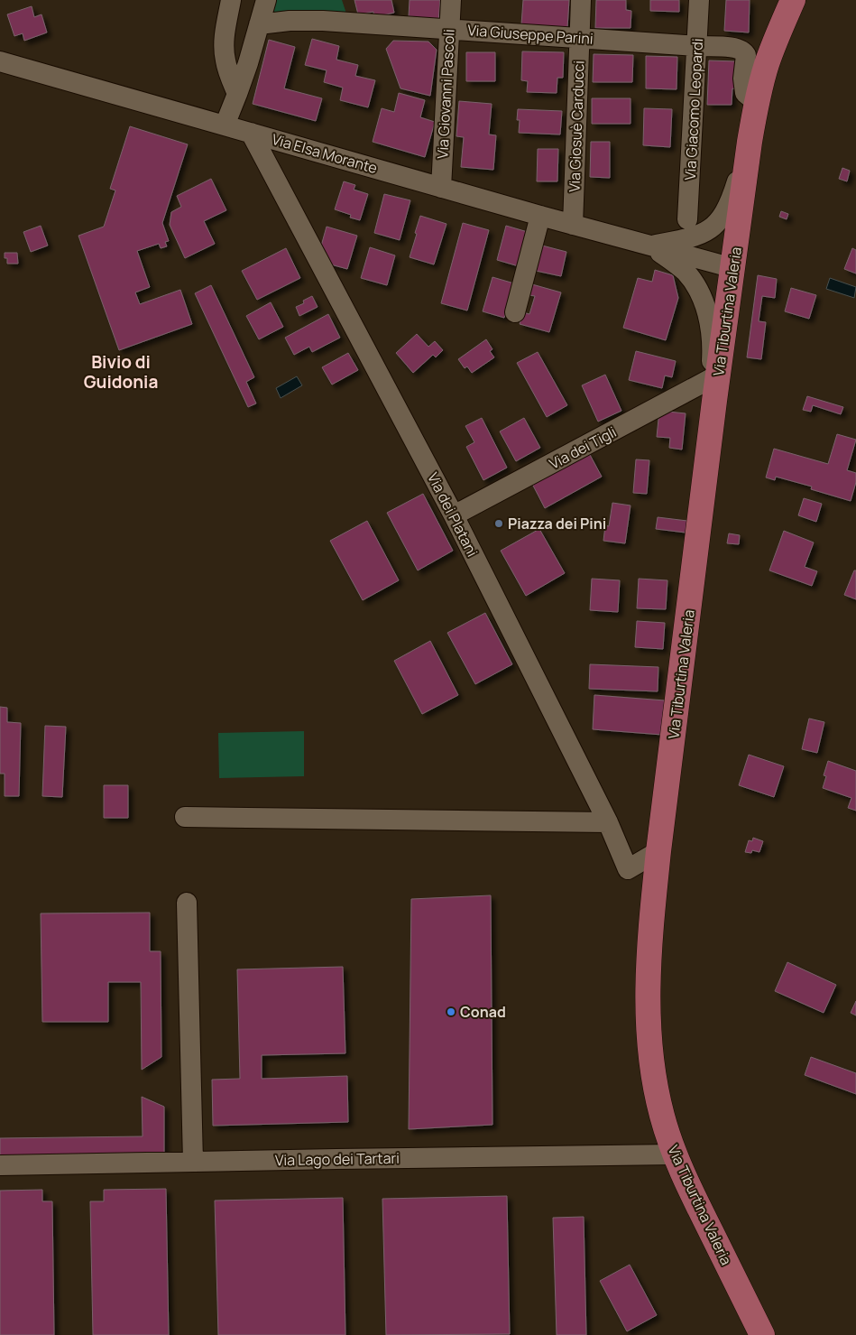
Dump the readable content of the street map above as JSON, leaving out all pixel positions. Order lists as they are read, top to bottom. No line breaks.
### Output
{"streets":{"main road":["Via Tiburtina Valeria"],"street":["Via Giuseppe Parini","Via Giovanni Pascoli","Via Giacomo Leopardi","Via Giosuè Carducci","Via Elsa Morante","Via dei Tigli","Via dei Platani","Via Lago dei Tartari"]},"crossings":[["Via Giuseppe Parini","Via Giovanni Pascoli"],["Via Giuseppe Parini","Via Giacomo Leopardi"],["Via Giuseppe Parini","Via Giosuè Carducci"],["Via Giuseppe Parini","Via Tiburtina Valeria"],["Via Giovanni Pascoli","Via Elsa Morante"],["Via Giosuè Carducci","Via Elsa Morante"],["Via Elsa Morante","Via Tiburtina Valeria"],["Via Elsa Morante","Via dei Tigli"],["Via Elsa Morante","Via dei Platani"],["Via Tiburtina Valeria","Via dei Tigli"],["Via Tiburtina Valeria","Via dei Platani"],["Via Tiburtina Valeria","Via Lago dei Tartari"],["Via dei Tigli","Via dei Platani"]],"districts":["Bivio di Guidonia"],"places":["Piazza dei Pini","Conad"]}
